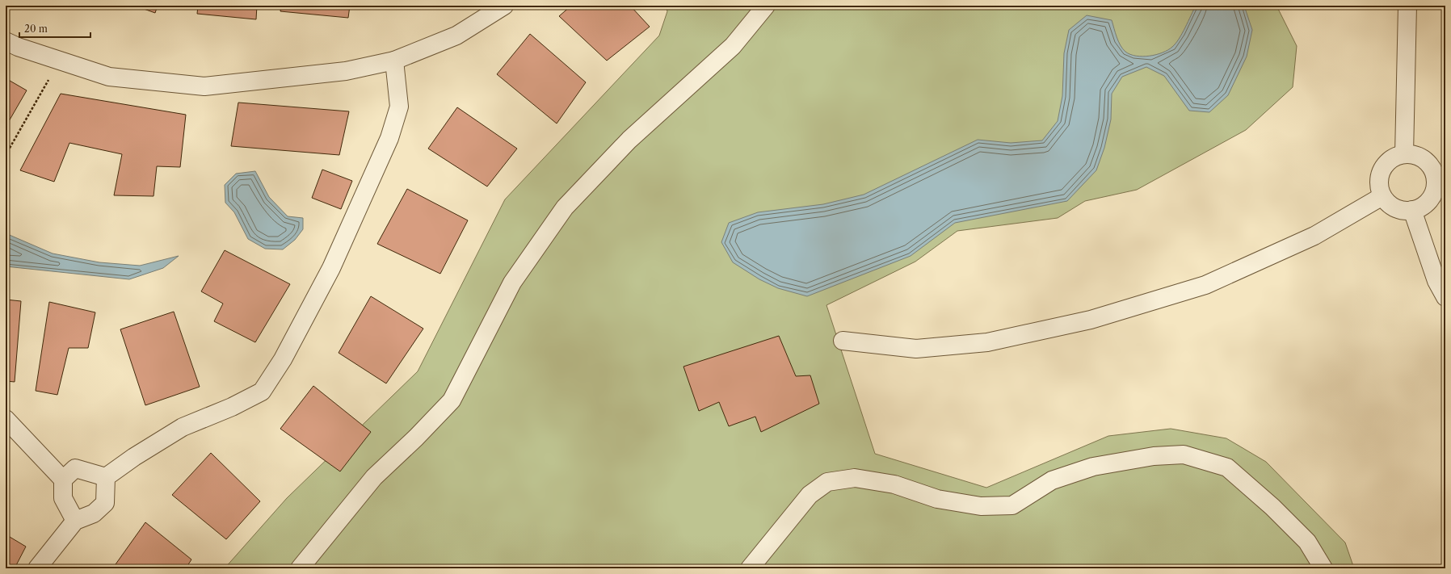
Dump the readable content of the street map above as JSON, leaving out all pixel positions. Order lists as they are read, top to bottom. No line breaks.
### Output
{"scale_bar":"20 m"}
